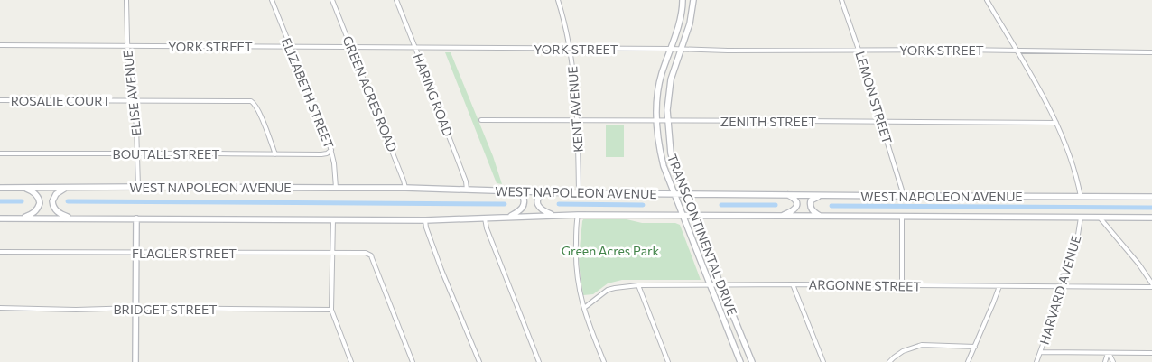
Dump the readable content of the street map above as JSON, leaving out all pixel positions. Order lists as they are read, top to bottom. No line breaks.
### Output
{"streets":{"main road":["WEST NAPOLEON AVENUE","TRANSCONTINENTAL DRIVE"],"street":["YORK STREET","ELISE AVENUE","ELIZABETH STREET","GREEN ACRES ROAD","HARING ROAD","LEMON STREET","ROSALIE COURT","KENT AVENUE","ZENITH STREET","BOUTALL STREET","FLAGLER STREET","ARGONNE STREET","HARVARD AVENUE","BRIDGET STREET"]},"crossings":[["YORK STREET","ELISE AVENUE"],["YORK STREET","ELIZABETH STREET"],["YORK STREET","GREEN ACRES ROAD"],["YORK STREET","HARING ROAD"],["YORK STREET","LEMON STREET"],["YORK STREET","KENT AVENUE"],["YORK STREET","TRANSCONTINENTAL DRIVE"],["ELISE AVENUE","ROSALIE COURT"],["ELISE AVENUE","BOUTALL STREET"],["ELISE AVENUE","WEST NAPOLEON AVENUE"],["ELIZABETH STREET","BOUTALL STREET"],["ELIZABETH STREET","WEST NAPOLEON AVENUE"],["GREEN ACRES ROAD","WEST NAPOLEON AVENUE"],["HARING ROAD","WEST NAPOLEON AVENUE"],["LEMON STREET","ZENITH STREET"],["LEMON STREET","WEST NAPOLEON AVENUE"],["ROSALIE COURT","BOUTALL STREET"],["KENT AVENUE","ZENITH STREET"],["KENT AVENUE","WEST NAPOLEON AVENUE"],["ZENITH STREET","TRANSCONTINENTAL DRIVE"],["WEST NAPOLEON AVENUE","TRANSCONTINENTAL DRIVE"],["WEST NAPOLEON AVENUE","HARVARD AVENUE"],["TRANSCONTINENTAL DRIVE","ARGONNE STREET"],["ARGONNE STREET","HARVARD AVENUE"]],"parks":["Green Acres Park"]}
